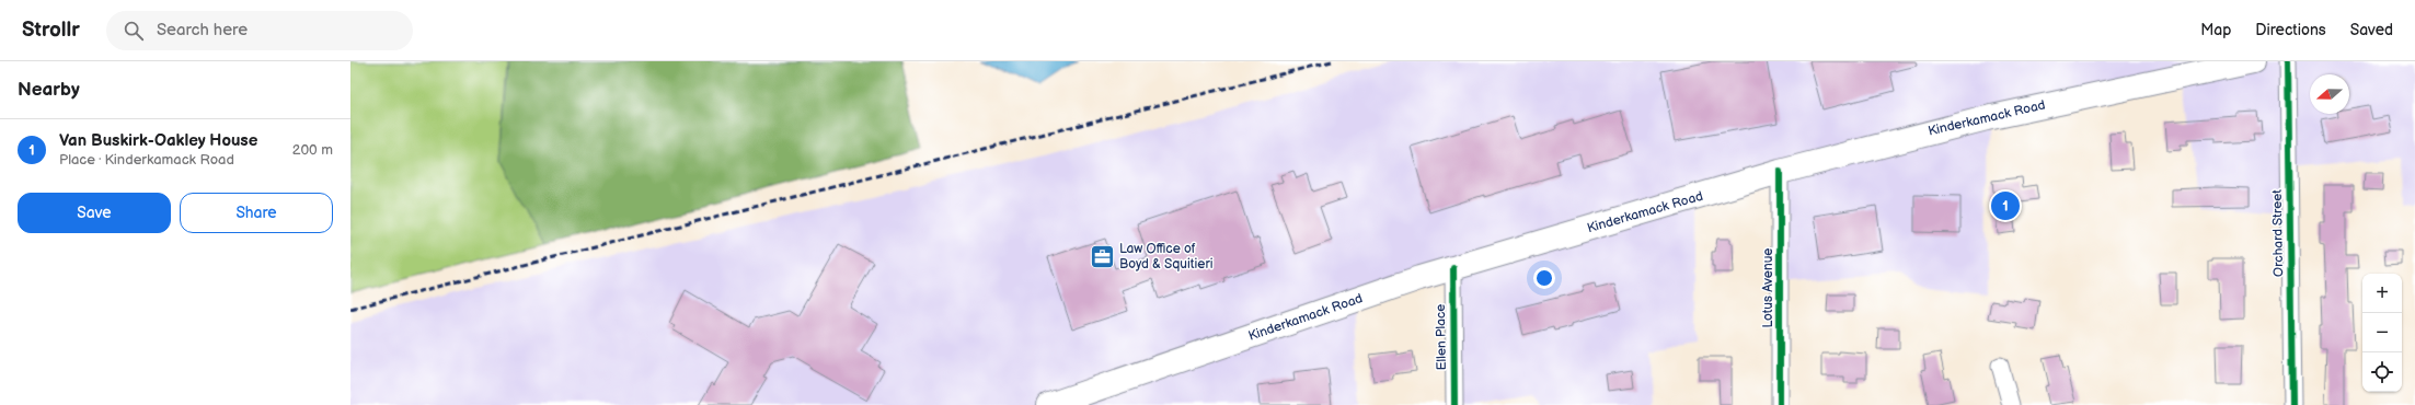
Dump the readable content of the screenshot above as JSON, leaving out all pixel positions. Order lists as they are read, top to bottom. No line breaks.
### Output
{"streets":{"main road":["Kinderkamack Road"],"street":["Orchard Street","Lotus Avenue","Ellen Place"]},"crossings":[["Kinderkamack Road","Lotus Avenue"],["Kinderkamack Road","Ellen Place"]],"places":{"office":["Law Office of Boyd & Squitieri"]},"north":"left","page":{"header":"Strollr","search":"Search here","nav":["Map","Directions","Saved"],"heading":"Nearby","list":[{"mark":"1","name":"Van Buskirk-Oakley House","note":"Place · Kinderkamack Road","value":"200 m"}],"buttons":["Save","Share"],"pins":"1","map_buttons":["+","−"]}}
